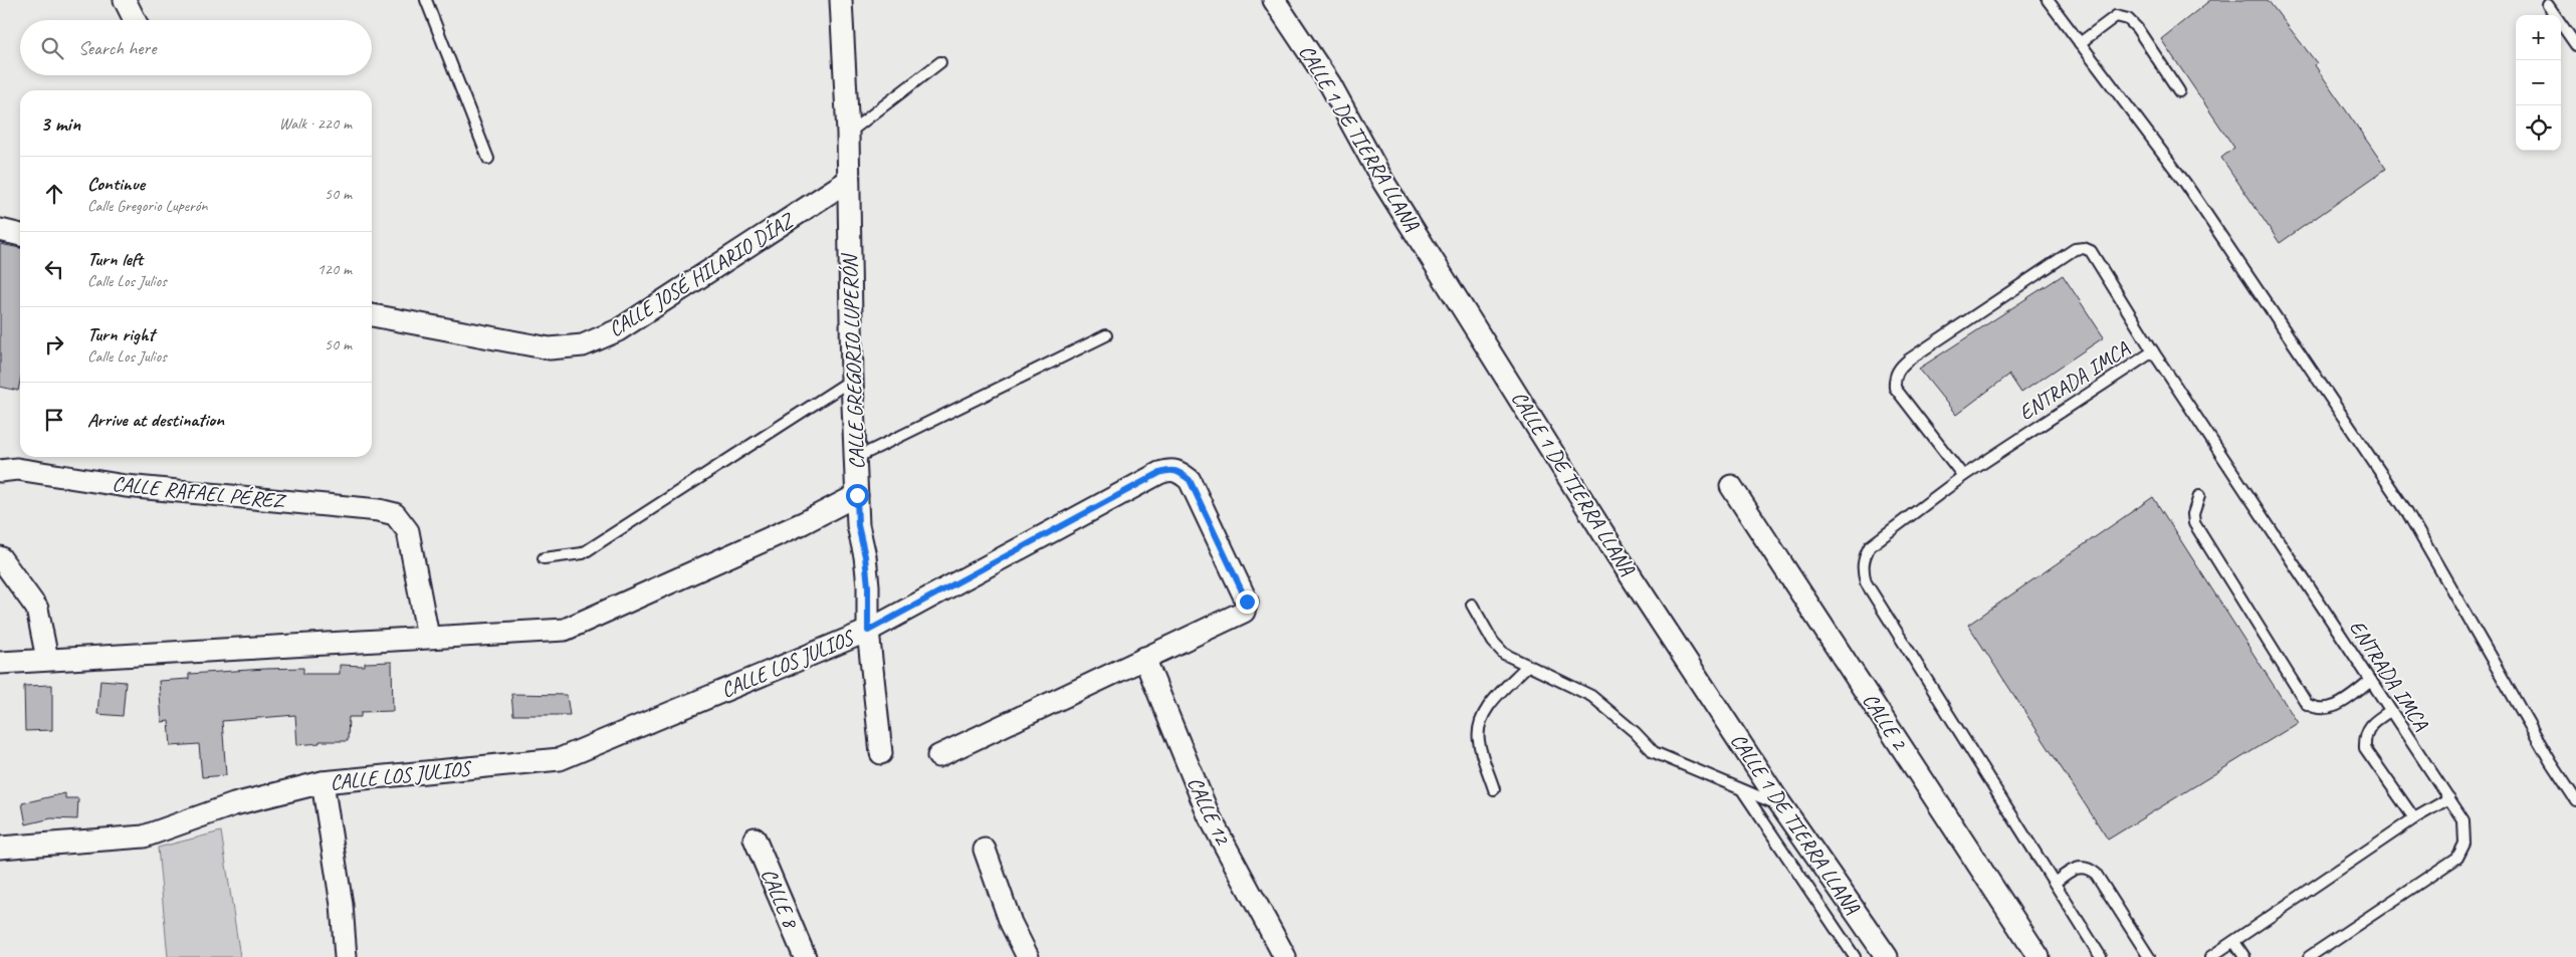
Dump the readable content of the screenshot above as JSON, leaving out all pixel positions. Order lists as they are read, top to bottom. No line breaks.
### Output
{"streets":{"street":["CALLE 1 DE TIERRA LLANA","CALLE JOSÉ HILARIO DÍAZ","CALLE GREGORIO LUPERÓN","CALLE RAFAEL PÉREZ","CALLE LOS JULIOS","CALLE 2","CALLE 12","CALLE 8"],"lane":["ENTRADA IMCA"]},"crossings":[["CALLE JOSÉ HILARIO DÍAZ","CALLE GREGORIO LUPERÓN"],["CALLE GREGORIO LUPERÓN","CALLE LOS JULIOS"],["CALLE LOS JULIOS","CALLE 12"]],"page":{"map_buttons":["+","−"],"search":"Search here","heading":["3 min","Walk · 220 m"],"list":[["Continue","Calle Gregorio Luperón","50 m"],["Turn left","Calle Los Julios","120 m"],["Turn right","Calle Los Julios","50 m"],"Arrive at destination"]}}
